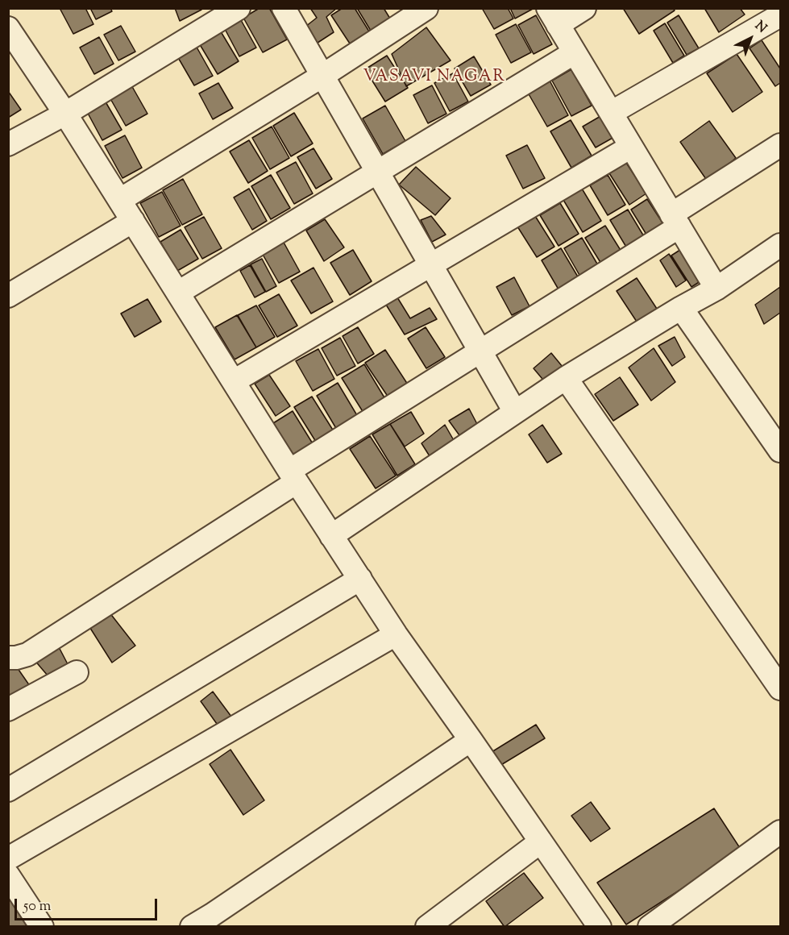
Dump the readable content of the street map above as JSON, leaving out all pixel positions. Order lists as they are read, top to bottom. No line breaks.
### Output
{"districts":["VASAVI NAGAR"],"scale_bar":"50 m","north":"top right"}
